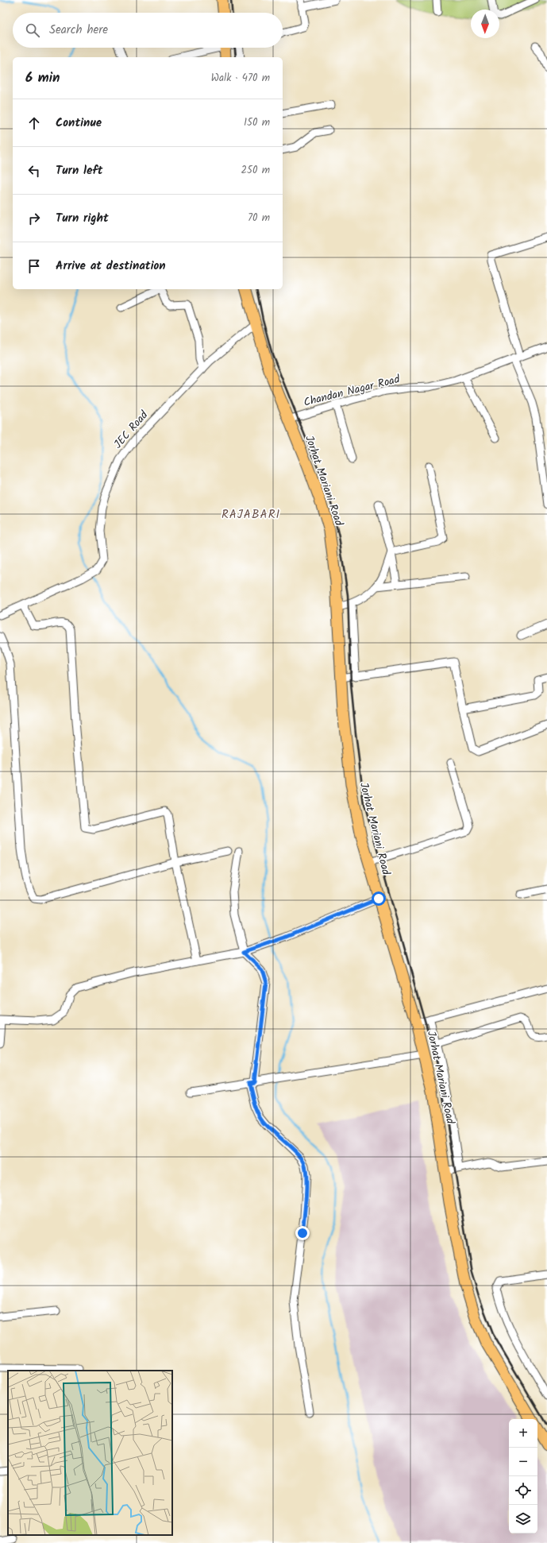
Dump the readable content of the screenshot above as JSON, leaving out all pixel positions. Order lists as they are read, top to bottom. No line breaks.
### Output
{"streets":{"highway":["Jorhat Mariani Road"],"street":["Chandan Nagar Road","JEC Road"]},"crossings":[["Chandan Nagar Road","Jorhat Mariani Road"],["JEC Road","Jorhat Mariani Road"]],"districts":["RAJABARI"],"north":"bottom","page":{"search":"Search here","heading":["6 min","Walk · 470 m"],"list":[["Continue","150 m"],["Turn left","250 m"],["Turn right","70 m"],"Arrive at destination"],"map_buttons":["+","−"]}}
